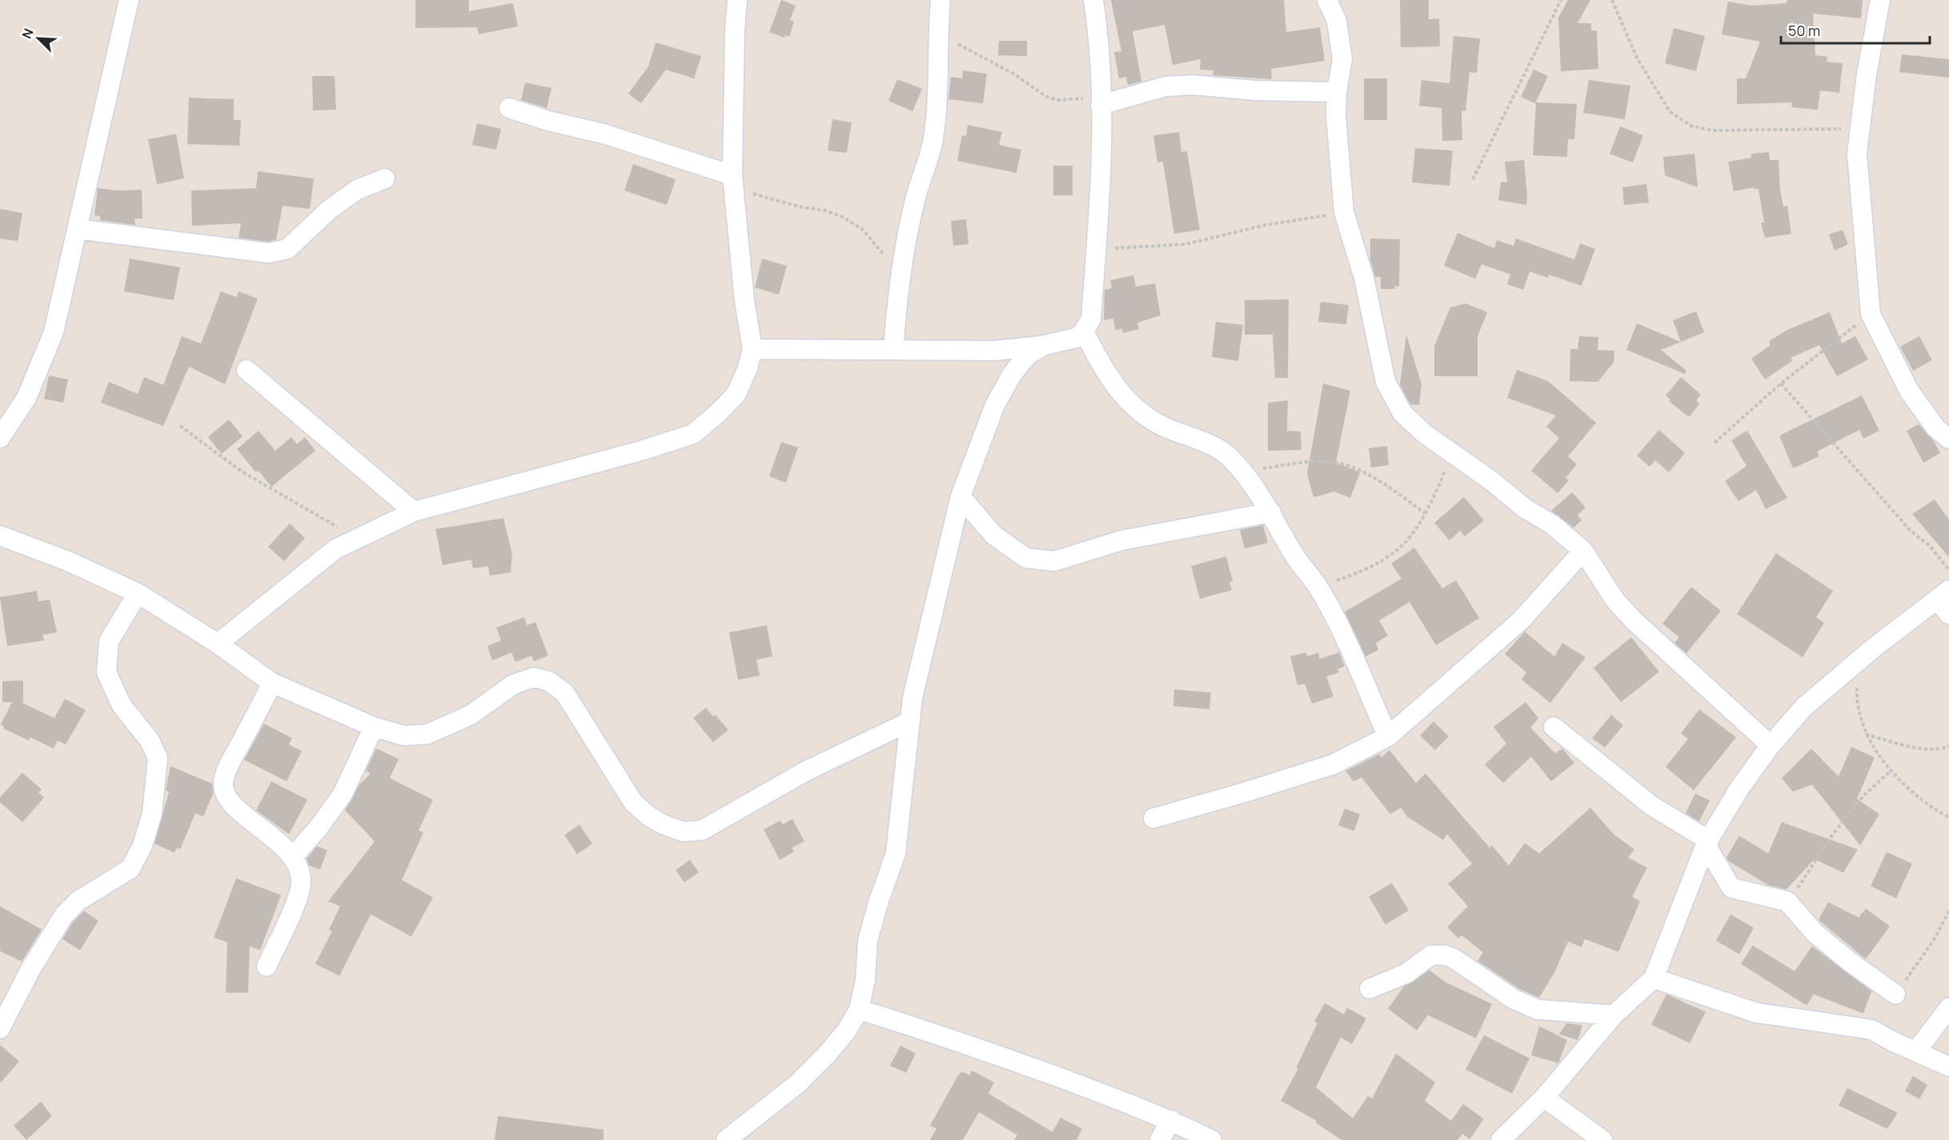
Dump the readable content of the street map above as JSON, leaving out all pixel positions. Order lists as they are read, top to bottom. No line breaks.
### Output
{"scale_bar":"50 m","north":"top left"}
